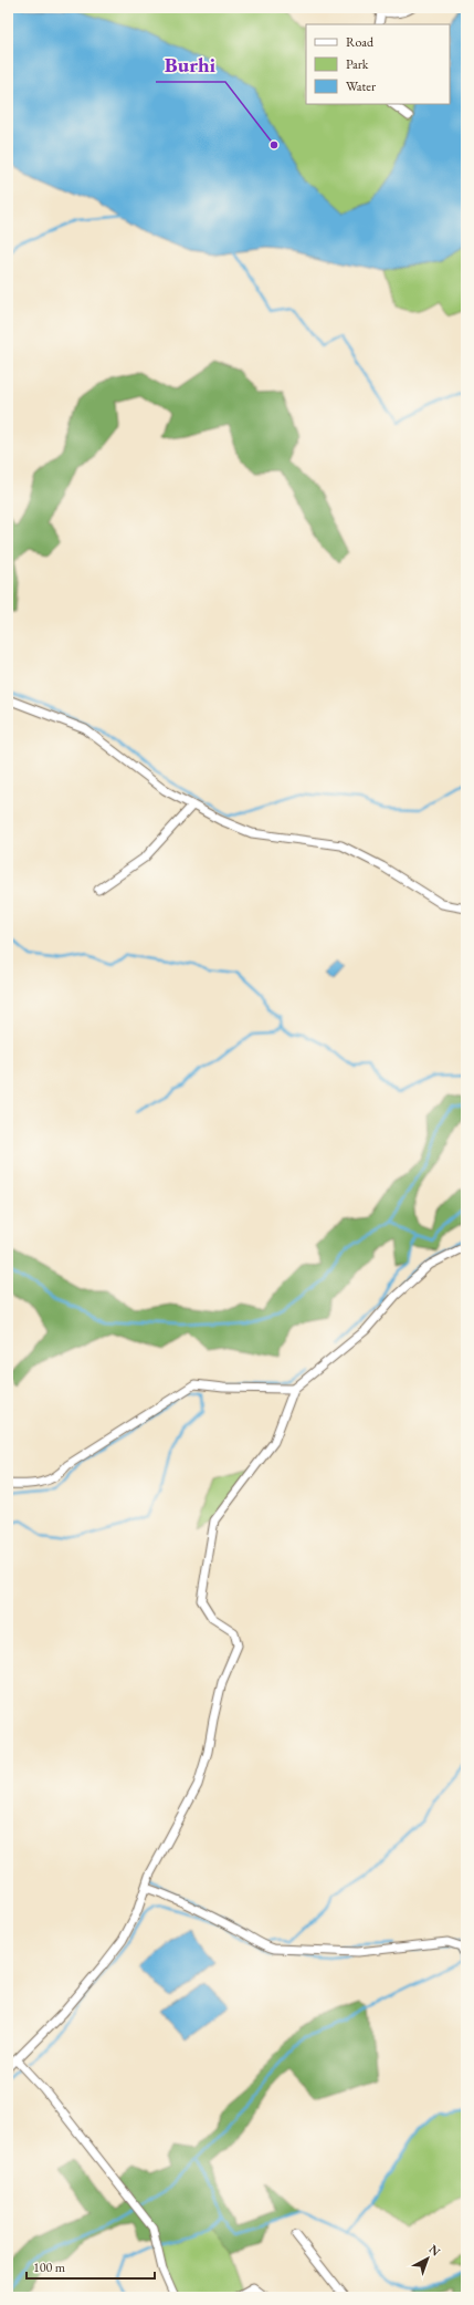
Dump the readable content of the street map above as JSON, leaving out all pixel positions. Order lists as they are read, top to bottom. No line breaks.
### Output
{"places":["Burhi"],"legend":["Road","Park","Water"],"scale_bar":"100 m","north":"top right"}
